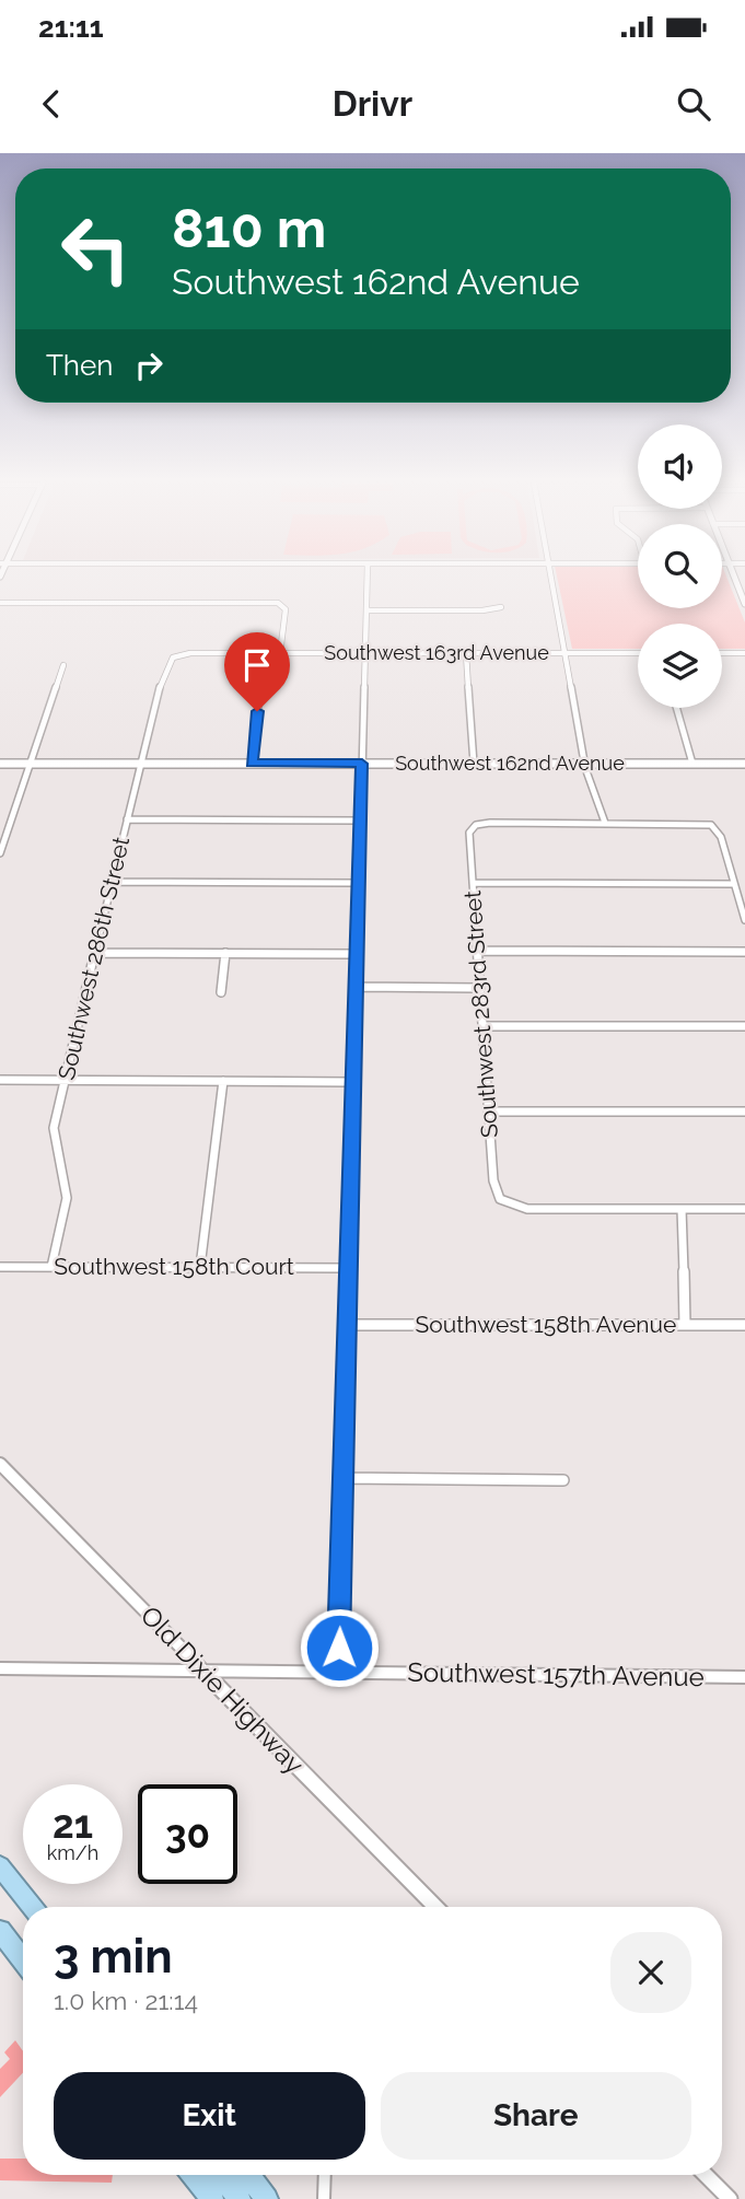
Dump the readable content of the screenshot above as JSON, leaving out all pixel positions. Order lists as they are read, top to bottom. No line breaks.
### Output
{"streets":{"street":["Southwest 163rd Avenue","Southwest 162nd Avenue","Southwest 286th Street","Southwest 283rd Street","Southwest 158th Court","Southwest 158th Avenue","Southwest 157th Avenue","Old Dixie Highway"]},"crossings":[["Southwest 163rd Avenue","Southwest 286th Street"],["Southwest 162nd Avenue","Southwest 286th Street"],["Southwest 286th Street","Southwest 158th Court"],["Southwest 157th Avenue","Old Dixie Highway"]],"page":{"status":"21:11","header":"Drivr","turn":["810 m","Southwest 162nd Avenue"],"then":"Then","speed":"21 km/h","limit":"30","heading":["3 min","1.0 km · 21:14"],"buttons":["Exit","Share"]}}
